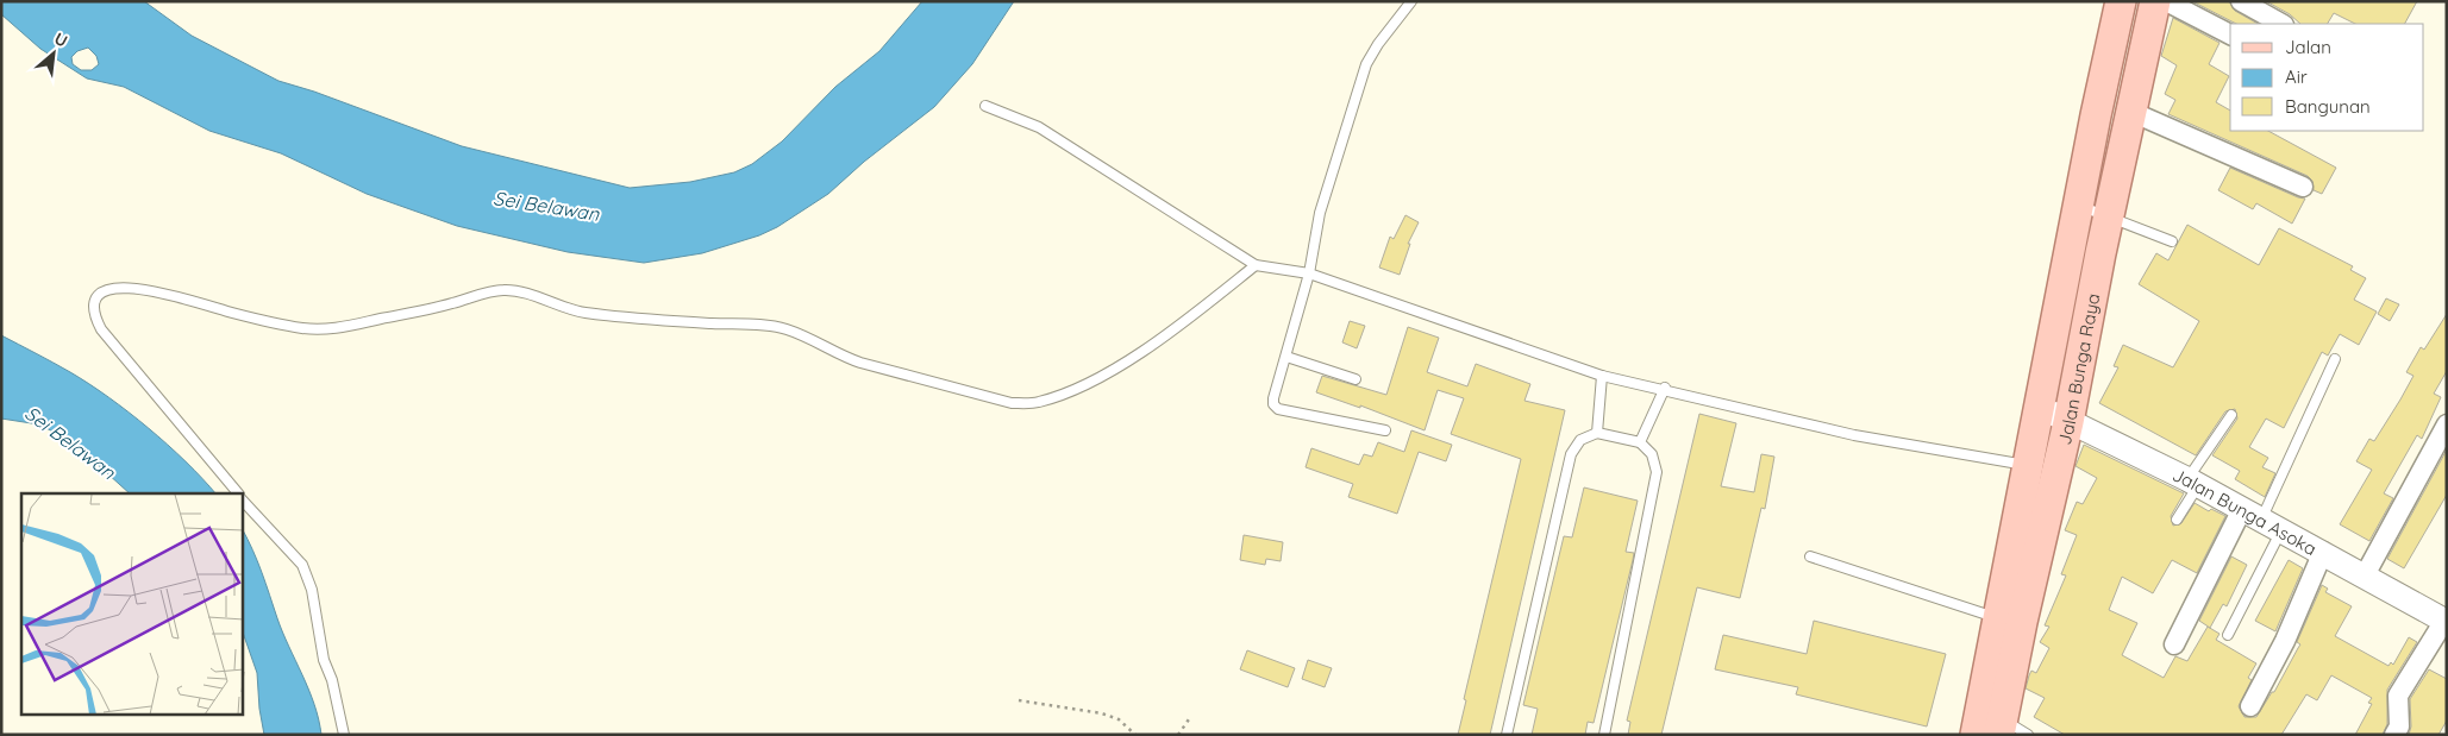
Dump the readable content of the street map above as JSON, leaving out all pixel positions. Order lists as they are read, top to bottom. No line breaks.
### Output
{"streets":{"main road":["Jalan Bunga Raya"],"street":["Jalan Bunga Asoka"]},"crossings":[["Jalan Bunga Raya","Jalan Bunga Asoka"]],"water":["Sei Belawan"],"legend":["Jalan","Air","Bangunan"],"north":"top right"}
